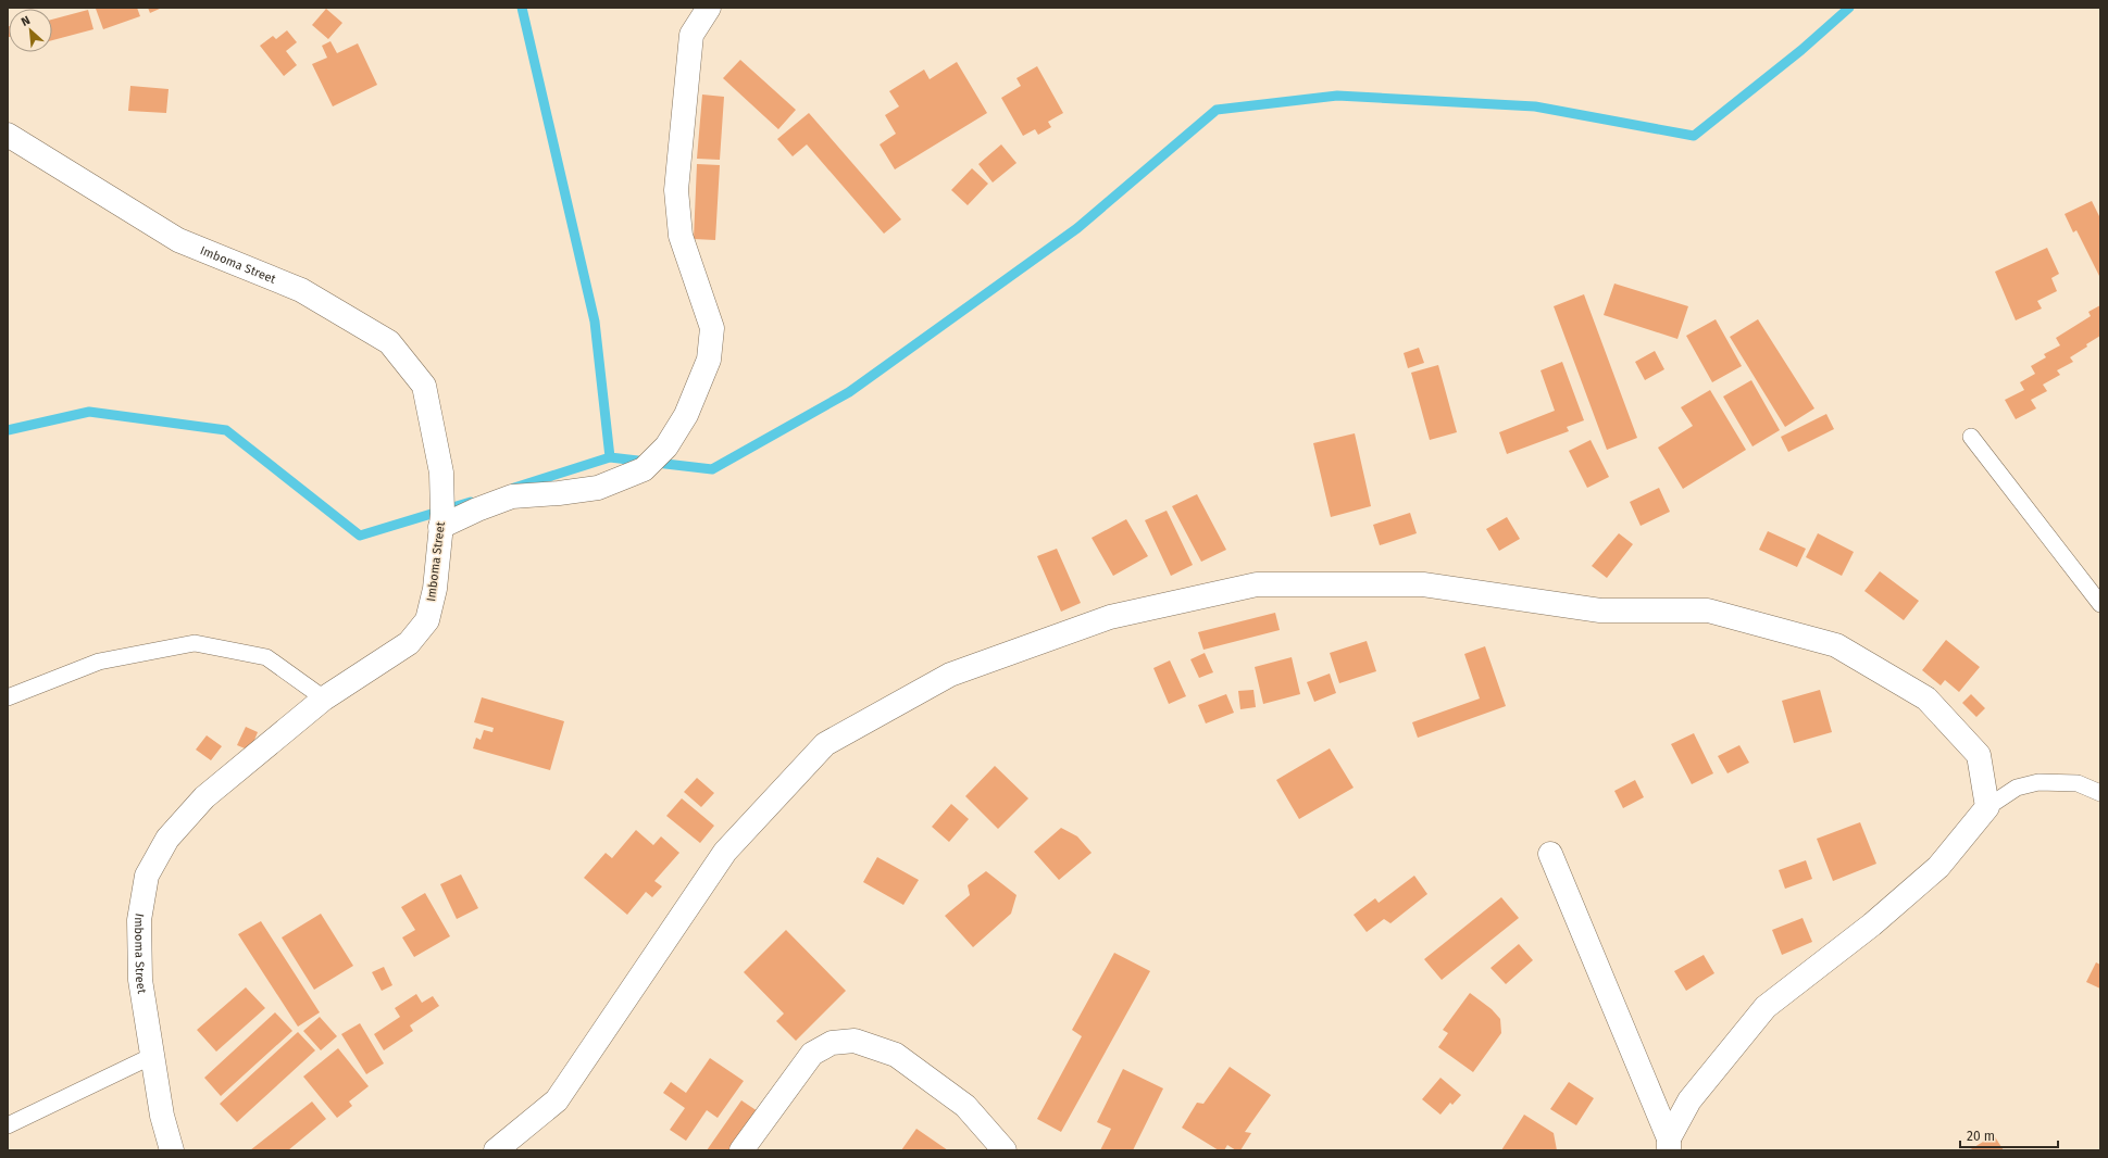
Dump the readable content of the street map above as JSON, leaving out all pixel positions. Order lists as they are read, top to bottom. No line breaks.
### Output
{"streets":{"street":["Imboma Street"]},"scale_bar":"20 m","north":"top left"}
